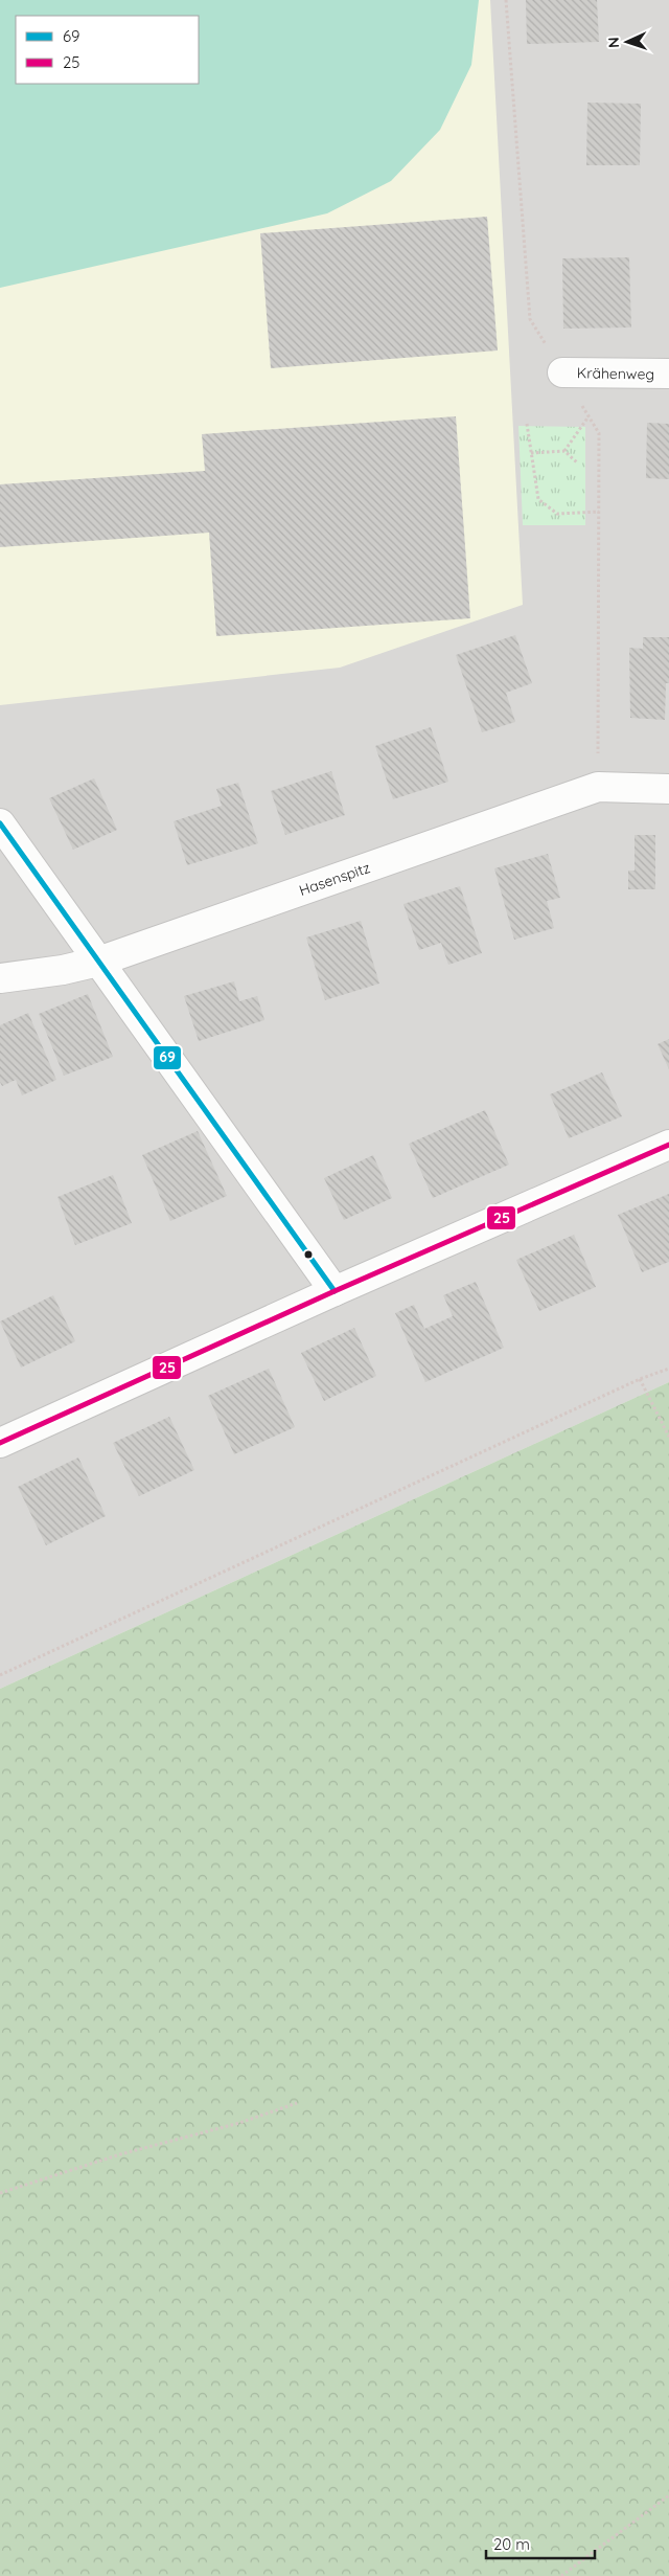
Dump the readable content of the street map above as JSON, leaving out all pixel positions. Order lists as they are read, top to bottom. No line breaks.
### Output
{"streets":{"street":["Krähenweg","Hasenspitz"]},"lines":["transit line 69","transit line 25"],"legend":["69","25"],"scale_bar":"20 m","north":"left"}
